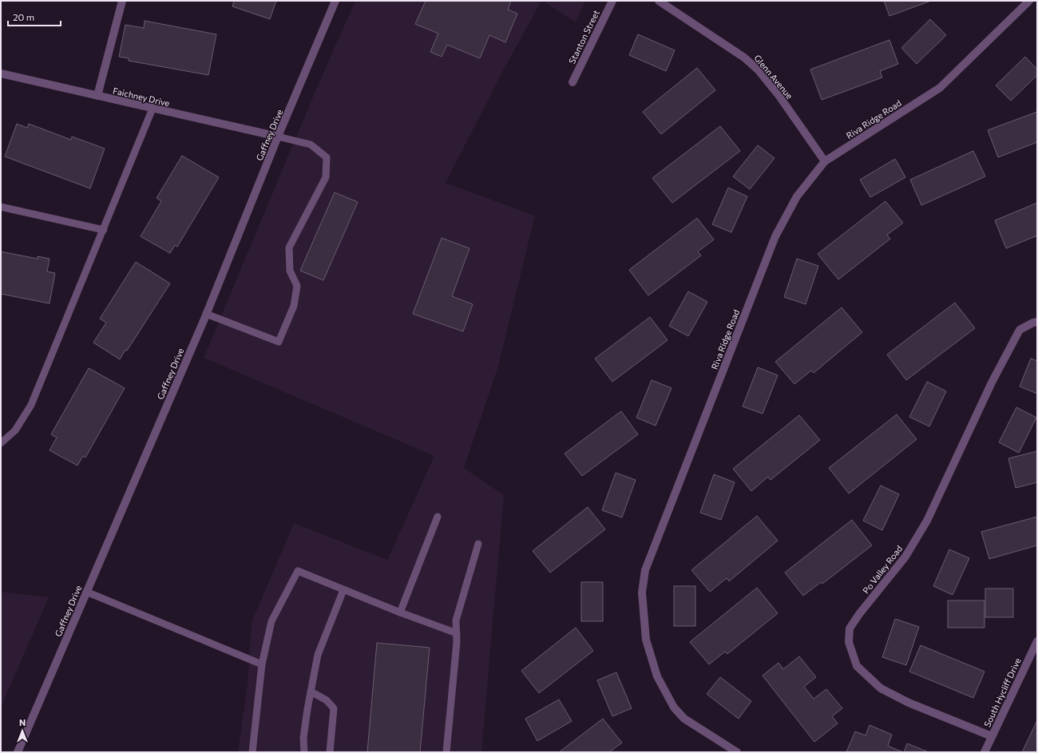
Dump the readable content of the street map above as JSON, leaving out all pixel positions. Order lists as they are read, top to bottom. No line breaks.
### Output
{"streets":{"street":["Stanton Street","Glenn Avenue","Faichney Drive","Riva Ridge Road","Gaffney Drive","Po Valley Road","South Hycliff Drive"]},"crossings":[["Glenn Avenue","Riva Ridge Road"],["Faichney Drive","Gaffney Drive"],["Po Valley Road","South Hycliff Drive"]],"scale_bar":"20 m","north":"top"}
